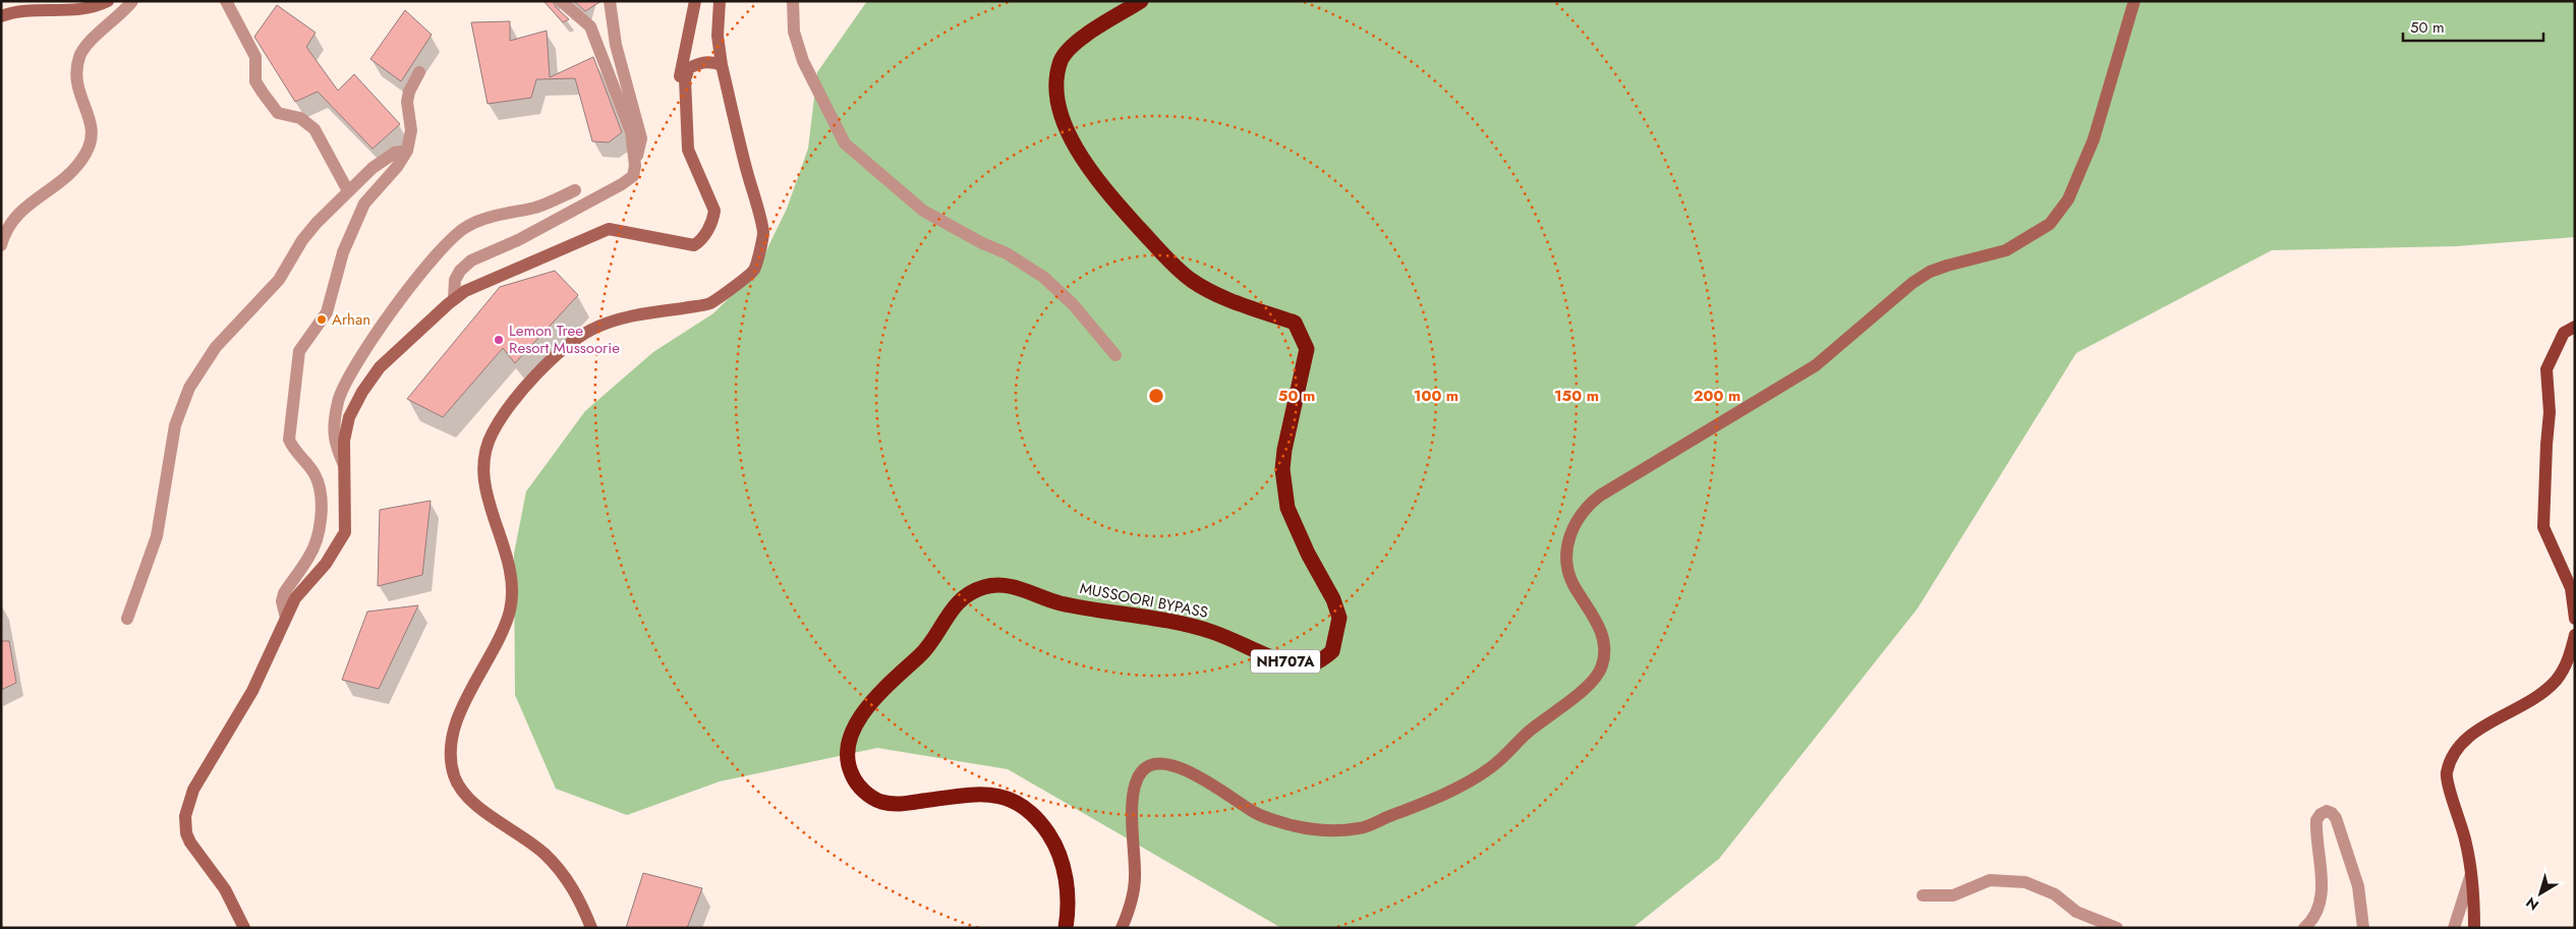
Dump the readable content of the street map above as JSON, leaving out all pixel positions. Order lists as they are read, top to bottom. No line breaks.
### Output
{"streets":{"highway":["MUSSOORI BYPASS","NH707A"]},"places":["Arhan","Lemon Tree Resort Mussoorie"],"scale_bar":"50 m","north":"bottom left","rings":["50 m","100 m","150 m","200 m"]}
